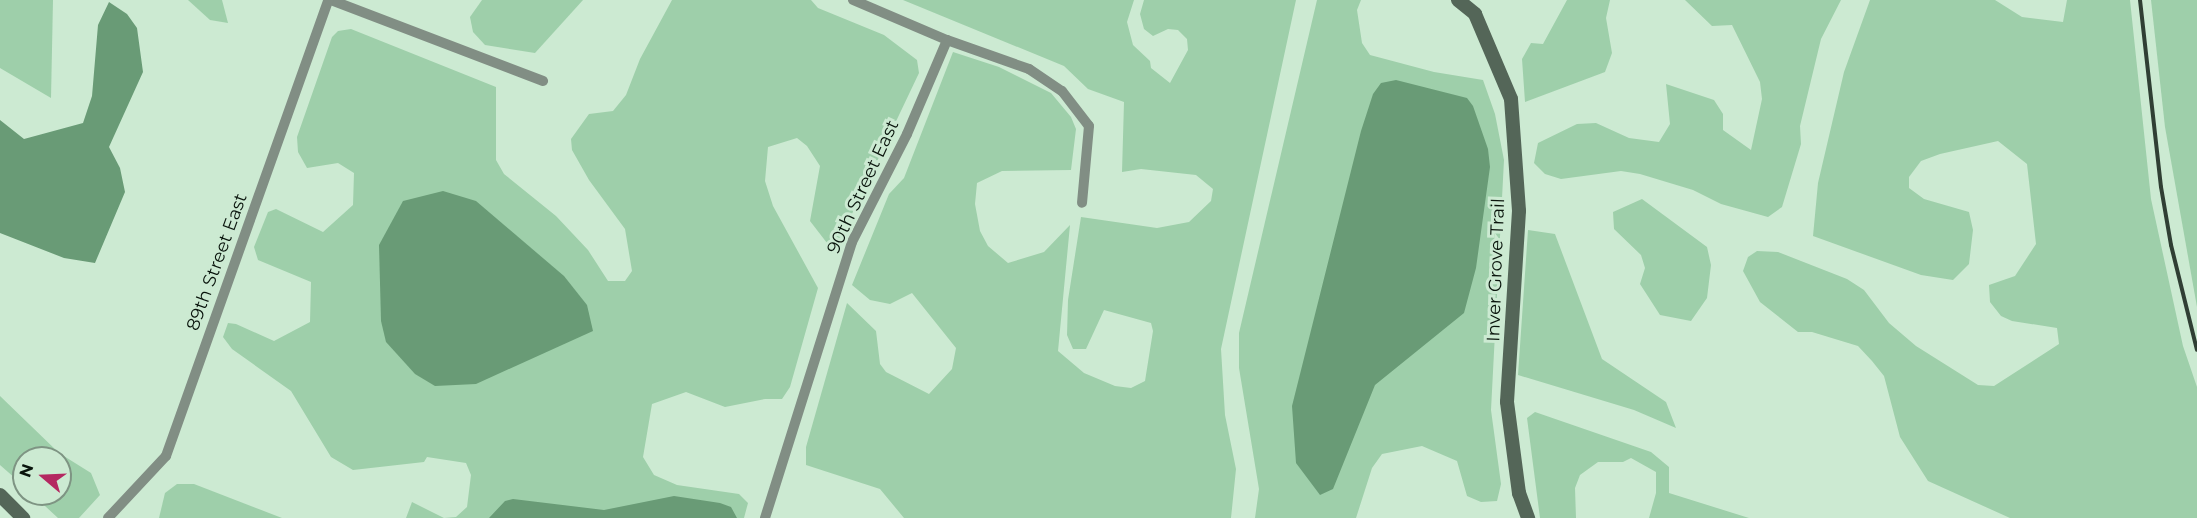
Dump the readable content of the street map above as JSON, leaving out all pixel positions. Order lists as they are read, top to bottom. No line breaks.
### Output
{"streets":{"street":["90th Street East","89th Street East","Inver Grove Trail"]},"north":"left"}
